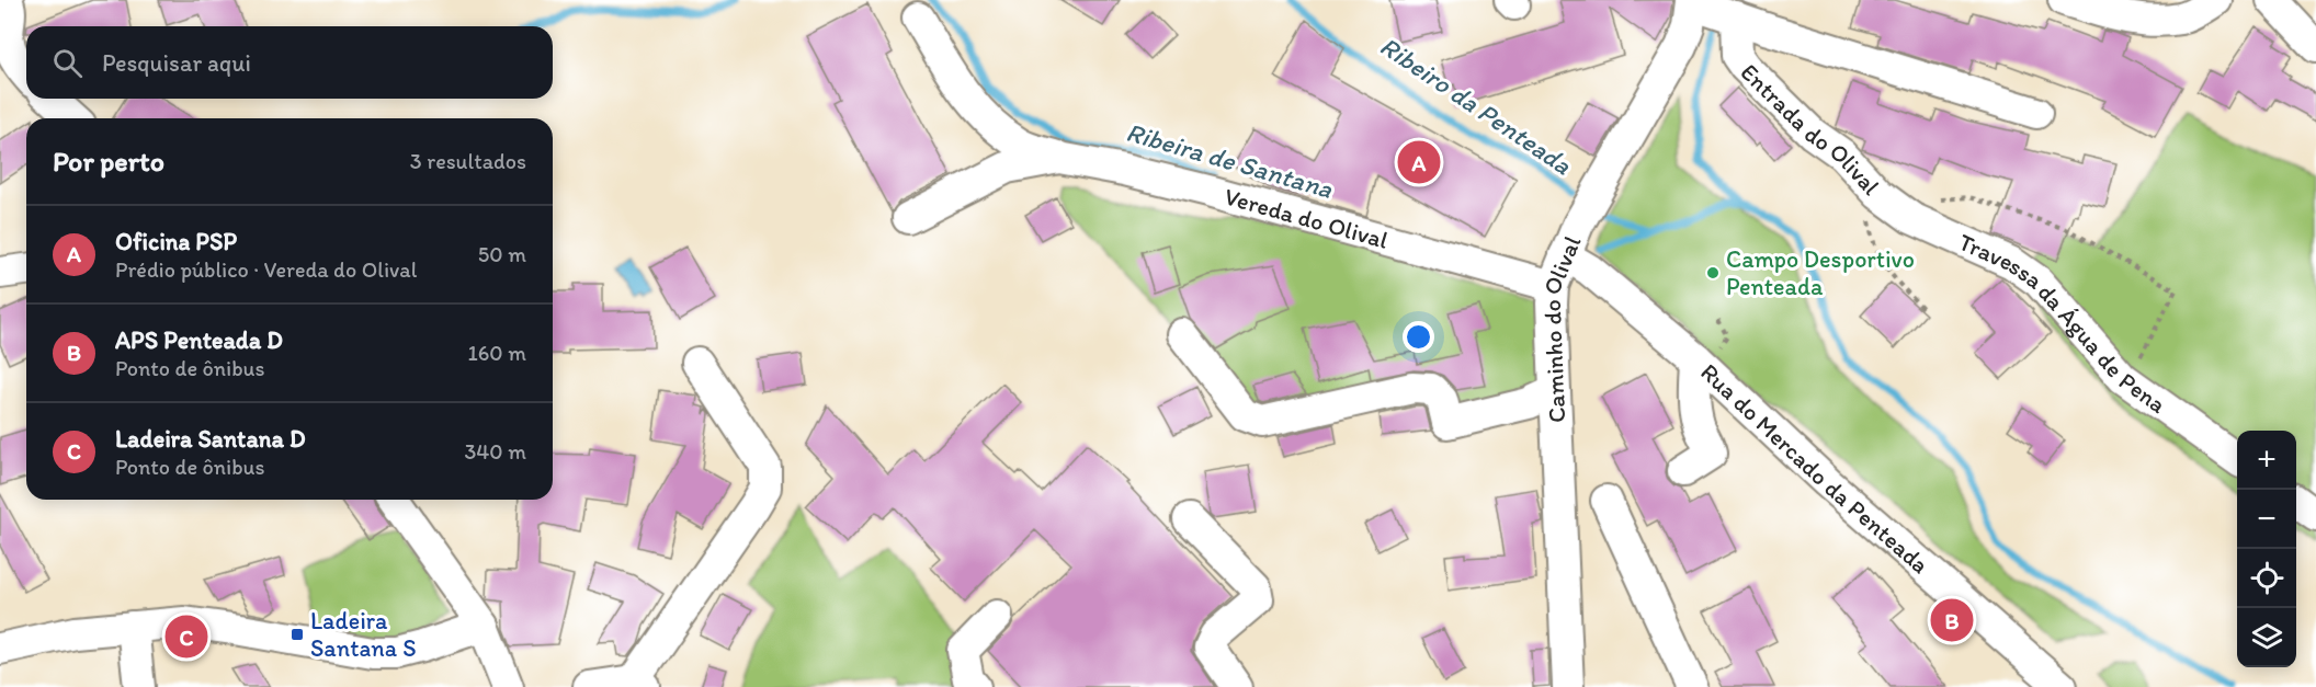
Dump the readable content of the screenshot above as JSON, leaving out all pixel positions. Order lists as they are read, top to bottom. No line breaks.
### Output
{"streets":{"street":["Entrada do Olival","Vereda do Olival","Travessa da Água de Pena","Caminho do Olival","Rua do Mercado da Penteada"]},"crossings":[["Entrada do Olival","Travessa da Água de Pena"],["Vereda do Olival","Caminho do Olival"],["Caminho do Olival","Rua do Mercado da Penteada"]],"water":["Ribeiro da Penteada","Ribeira de Santana"],"places":{"other":["Campo Desportivo Penteada"],"transit":["Ladeira Santana S"]},"page":{"search":"Pesquisar aqui","heading":["Por perto","3 resultados"],"pins":["A","B","C"],"list":[{"mark":"A","name":"Oficina PSP","note":"Prédio público · Vereda do Olival","value":"50 m"},{"mark":"B","name":"APS Penteada D","note":"Ponto de ônibus","value":"160 m"},{"mark":"C","name":"Ladeira Santana D","note":"Ponto de ônibus","value":"340 m"}],"map_buttons":["+","−"]}}
